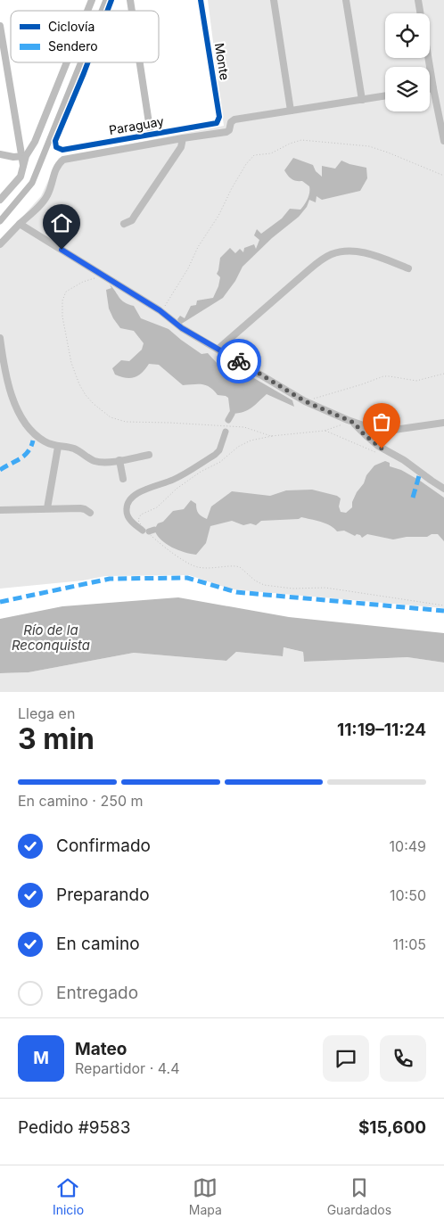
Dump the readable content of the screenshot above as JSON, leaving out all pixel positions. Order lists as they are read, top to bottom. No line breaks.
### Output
{"streets":{"street":["Monte","Paraguay"]},"crossings":[["Monte","Paraguay"]],"water":["Río de la Reconquista"],"legend":["Ciclovía","Sendero"],"page":{"heading":["3 min","Llega en","11:19–11:24"],"panel":["Mateo","Repartidor · 4.4","Pedido #9583","$15,600"],"bar":"En camino · 250 m","list":[["Confirmado","10:49"],["Preparando","10:50"],["En camino","11:05"],"Entregado"],"round":"M","tabs":["Inicio","Mapa","Guardados"]}}
